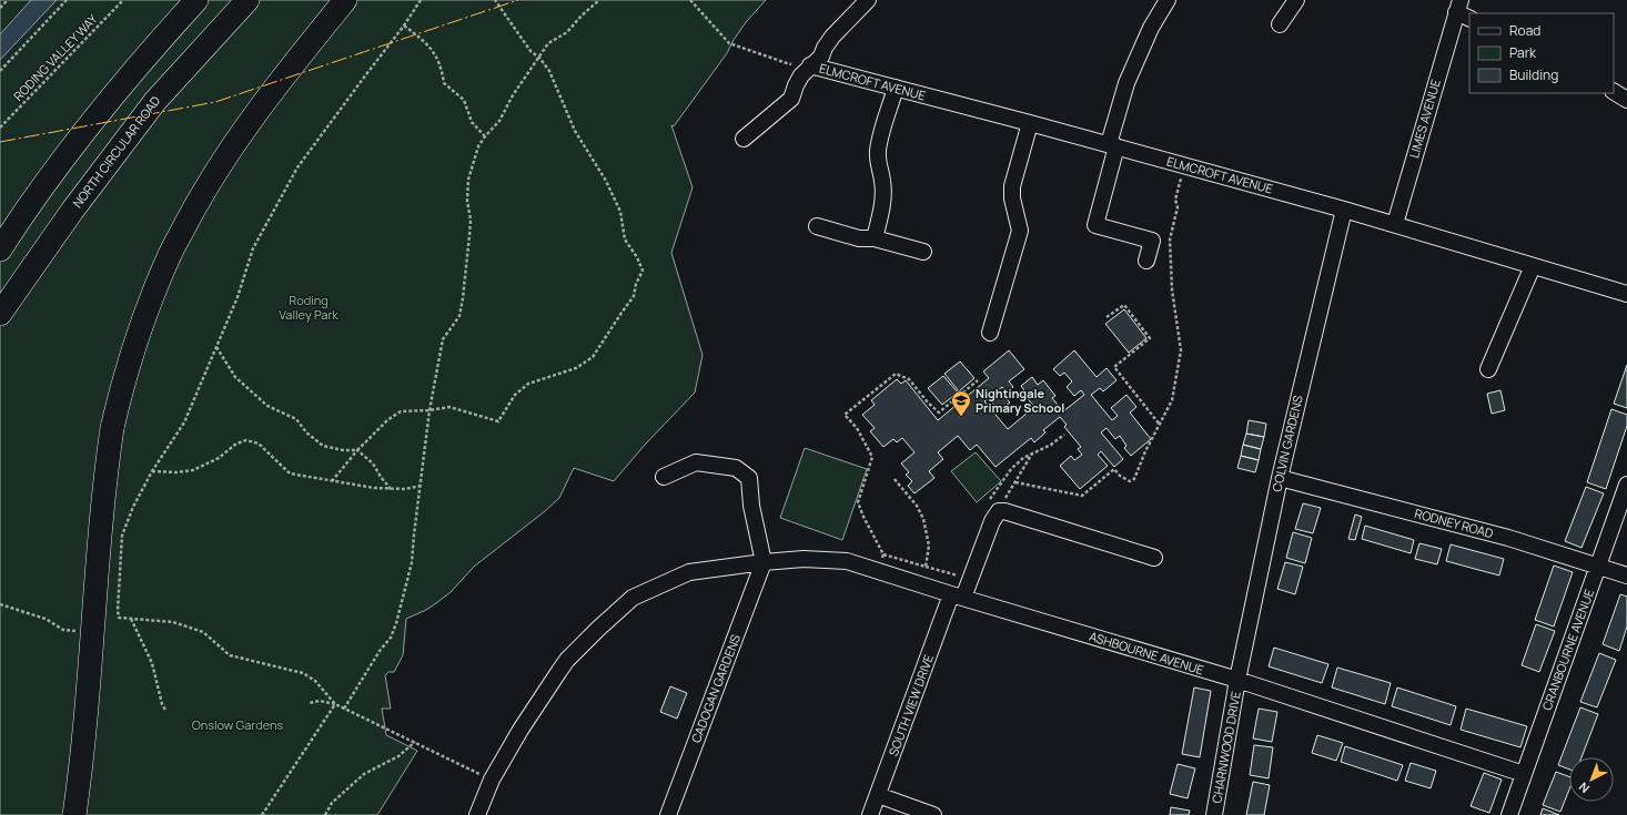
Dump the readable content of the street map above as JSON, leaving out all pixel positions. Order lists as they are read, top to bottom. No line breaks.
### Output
{"streets":{"highway":["NORTH CIRCULAR ROAD"],"street":["ELMCROFT AVENUE","LIMES AVENUE","COLVIN GARDENS","RODNEY ROAD","CRANBOURNE AVENUE","ASHBOURNE AVENUE","CADOGAN GARDENS","SOUTH VIEW DRIVE","CHARNWOOD DRIVE"],"path":["RODING VALLEY WAY"]},"crossings":[["ELMCROFT AVENUE","LIMES AVENUE"],["ELMCROFT AVENUE","COLVIN GARDENS"],["COLVIN GARDENS","RODNEY ROAD"],["COLVIN GARDENS","ASHBOURNE AVENUE"],["COLVIN GARDENS","CHARNWOOD DRIVE"],["RODNEY ROAD","CRANBOURNE AVENUE"],["CRANBOURNE AVENUE","ASHBOURNE AVENUE"],["ASHBOURNE AVENUE","CADOGAN GARDENS"],["ASHBOURNE AVENUE","SOUTH VIEW DRIVE"],["ASHBOURNE AVENUE","CHARNWOOD DRIVE"]],"parks":["Roding Valley Park","Onslow Gardens"],"places":{"school or university":["Nightingale Primary School"]},"legend":["Road","Park","Building"],"north":"bottom left"}
